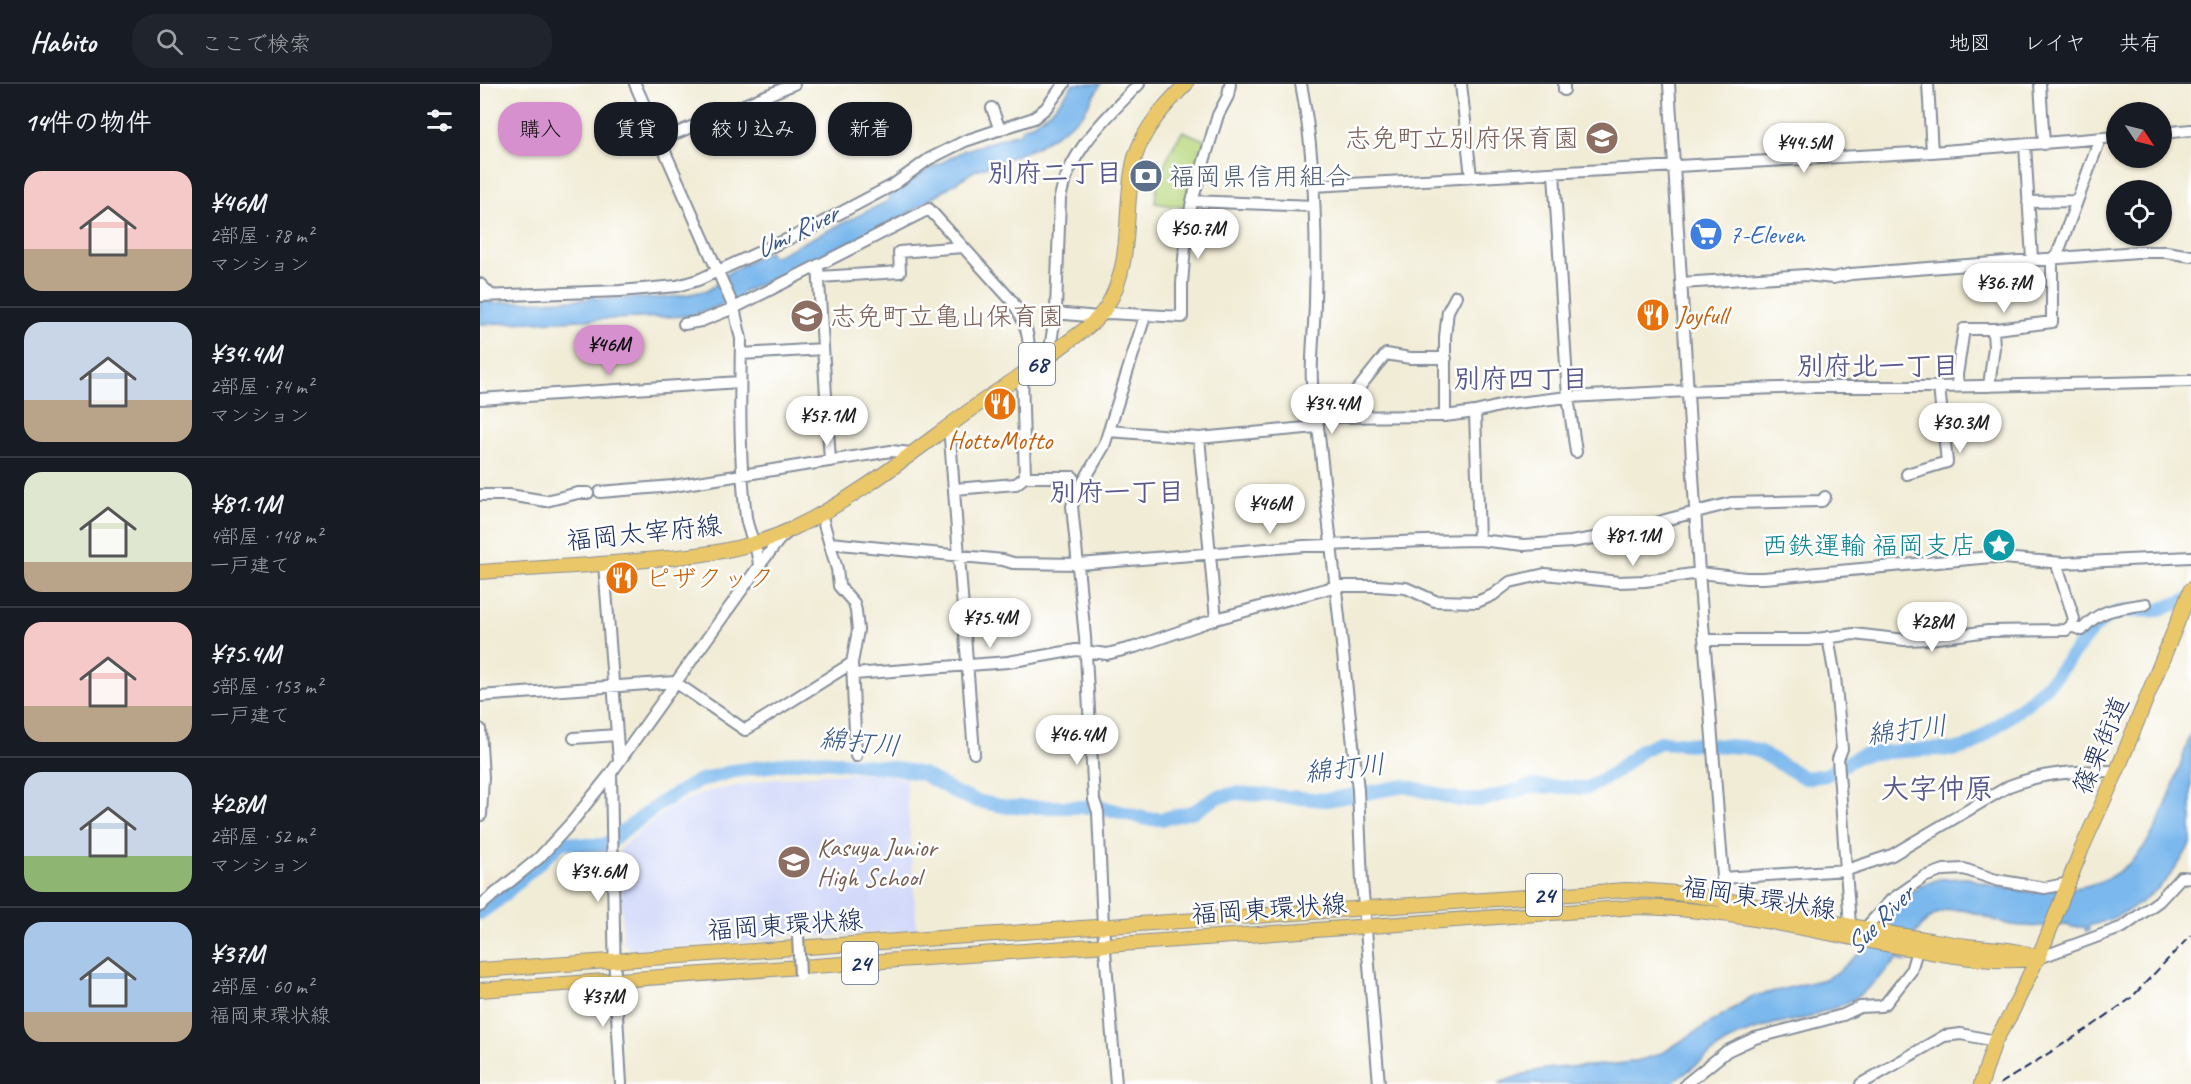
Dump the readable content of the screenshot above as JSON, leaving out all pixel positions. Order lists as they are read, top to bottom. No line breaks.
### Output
{"streets":{"main road":["68","福岡太宰府線","篠栗街道","24","福岡東環状線"]},"crossings":[["篠栗街道","福岡東環状線"]],"districts":["別府二丁目","別府北一丁目","別府四丁目","別府一丁目","大字仲原"],"water":["Umi River","綿打川","Sue River"],"places":{"school or university":["志免町立別府保育園","志免町立亀山保育園","Kasuya Junior High School"],"bank":["福岡県信用組合"],"supermarket":["7-Eleven"],"restaurant":["Joyfull","HottoMotto","ピザクック"],"place":["西鉄運輸 福岡支店"]},"north":"bottom right","page":{"header":"Habito","search":"ここで検索","nav":["地図","レイヤ","共有"],"heading":"14件の物件","chip":["購入","賃貸","絞り込み","新着"],"price":["¥44.5M","¥50.7M","¥36.7M","¥46M","¥34.4M","¥57.1M","¥30.3M","¥46M","¥81.1M","¥75.4M","¥28M","¥46.4M","¥34.6M","¥37M"],"list":[{"name":"¥46M","note":"2部屋 · 78 m² · マンション"},{"name":"¥34.4M","note":"2部屋 · 74 m² · マンション"},{"name":"¥81.1M","note":"4部屋 · 148 m² · 一戸建て"},{"name":"¥75.4M","note":"5部屋 · 153 m² · 一戸建て"},{"name":"¥28M","note":"2部屋 · 52 m² · マンション"},{"name":"¥37M","note":"2部屋 · 60 m² · 福岡東環状線"}]}}
